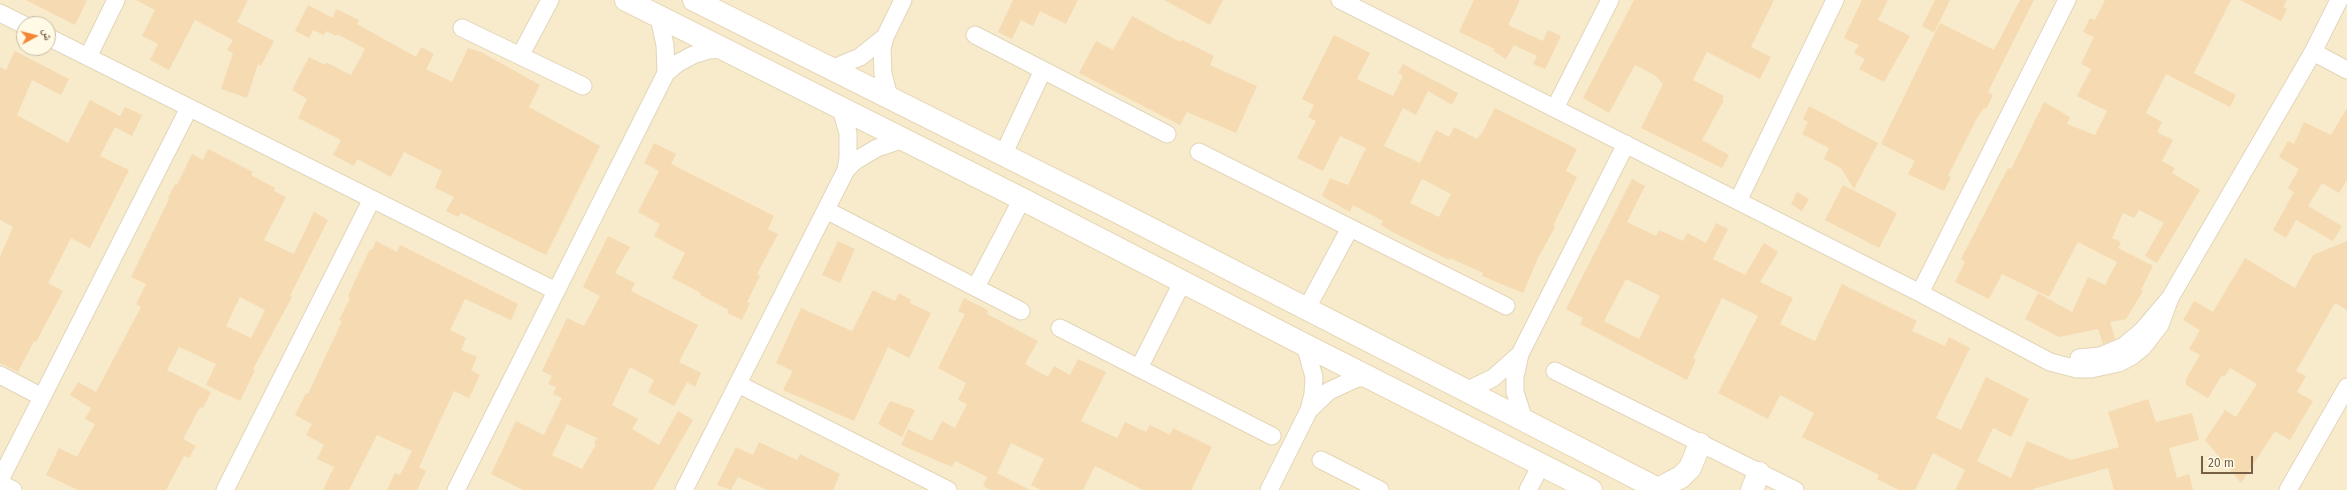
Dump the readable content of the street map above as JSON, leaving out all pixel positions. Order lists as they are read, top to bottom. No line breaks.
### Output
{"scale_bar":"20 m","north":"right"}
